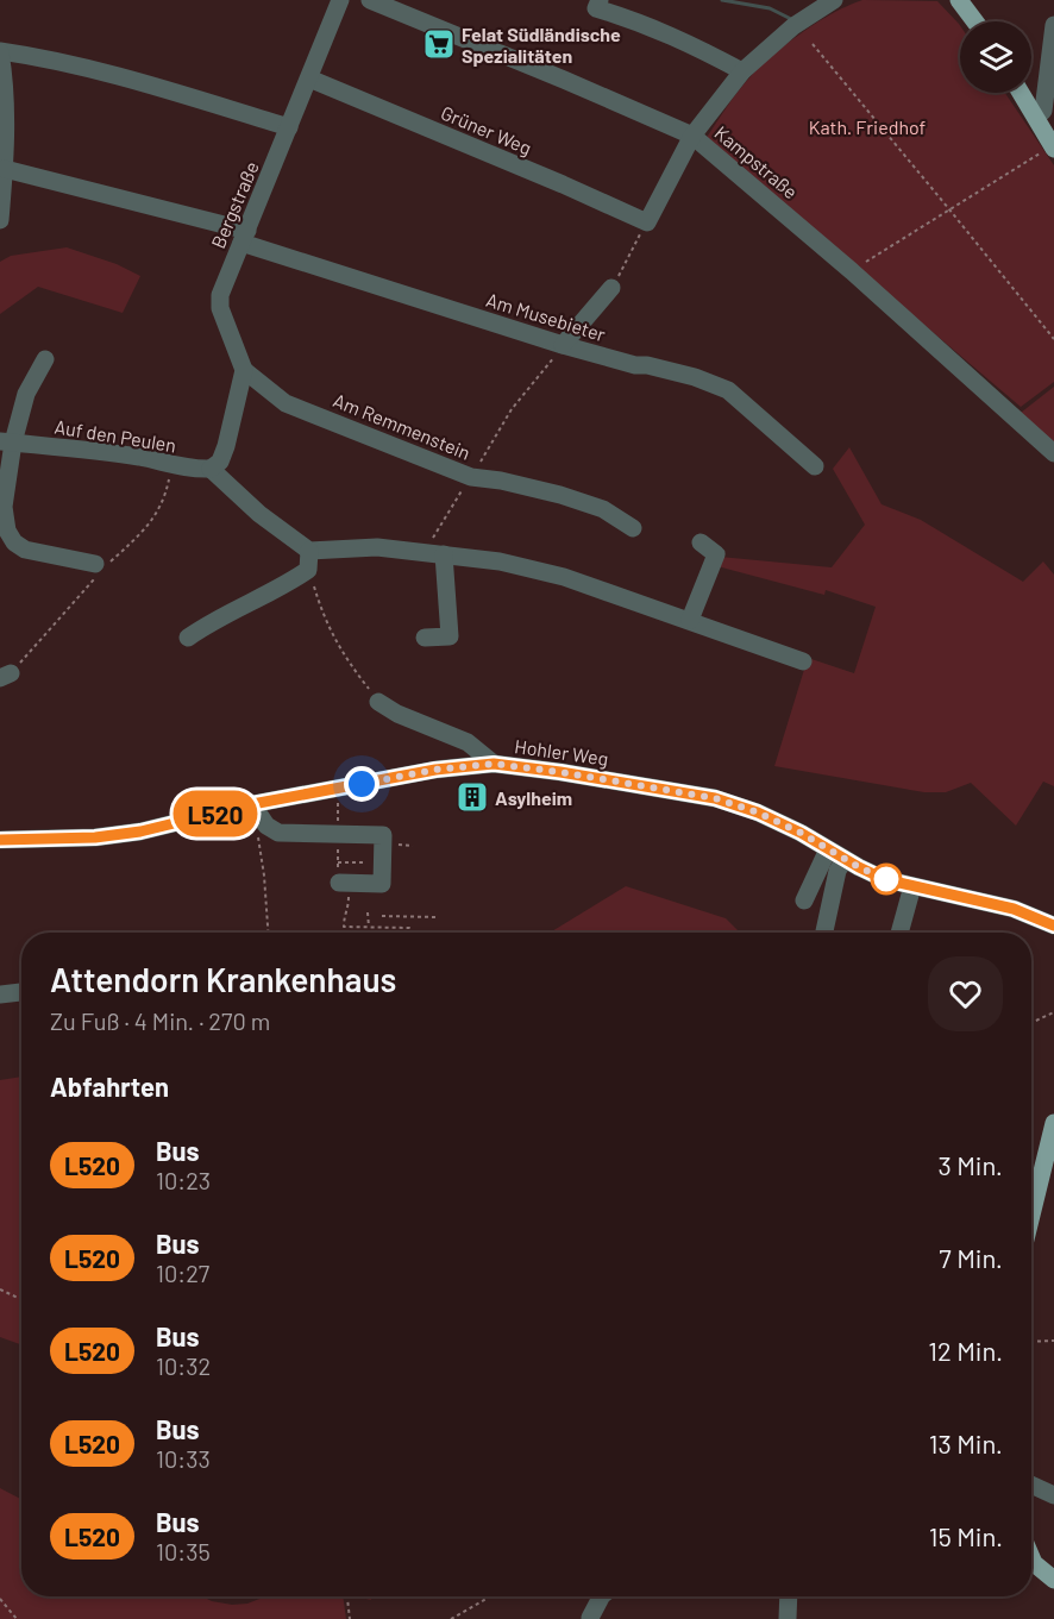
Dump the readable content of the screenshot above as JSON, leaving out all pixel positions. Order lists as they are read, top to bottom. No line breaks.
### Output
{"streets":{"street":["Grüner Weg","Kampstraße","Bergstraße","Am Musebieter","Am Remmenstein","Auf den Peulen","Hohler Weg"]},"crossings":[["Grüner Weg","Bergstraße"],["Bergstraße","Am Musebieter"],["Bergstraße","Am Remmenstein"]],"parks":["Kath. Friedhof"],"places":{"supermarket":["Felat Südländische Spezialitäten"],"building":["Asylheim"]},"lines":["bus line L520"],"page":{"on_map":"L520","heading":[["Attendorn Krankenhaus","Zu Fuß · 4 Min. · 270 m"],"Abfahrten"],"list":[{"mark":"L520","name":"Bus","note":"10:23","value":"3 Min."},{"mark":"L520","name":"Bus","note":"10:27","value":"7 Min."},{"mark":"L520","name":"Bus","note":"10:32","value":"12 Min."},{"mark":"L520","name":"Bus","note":"10:33","value":"13 Min."},{"mark":"L520","name":"Bus","note":"10:35","value":"15 Min."}]}}
